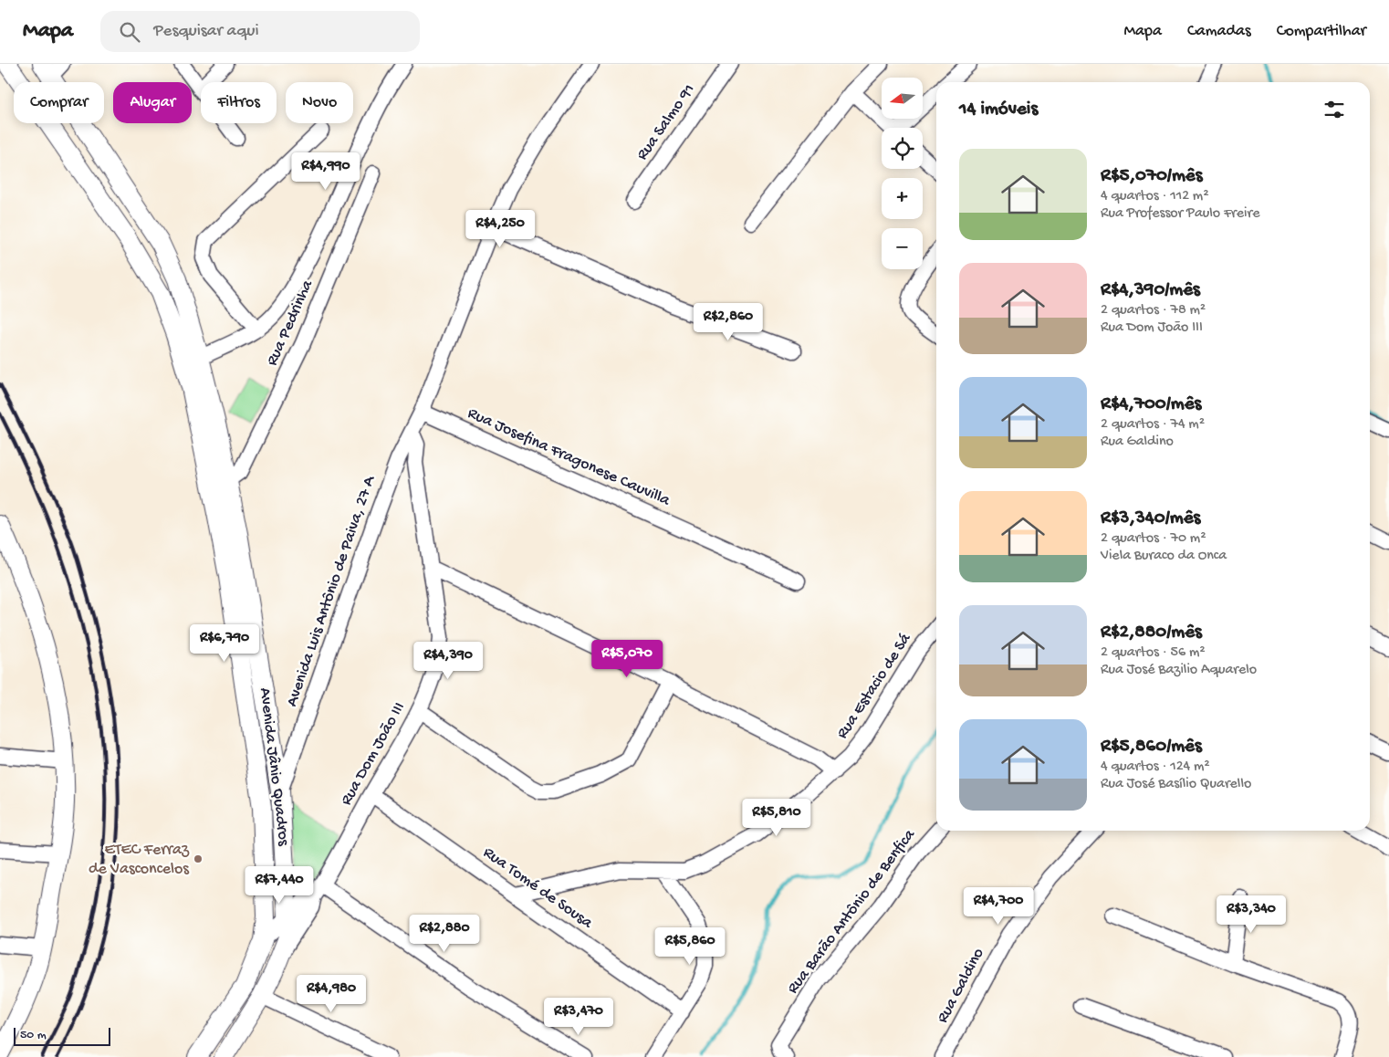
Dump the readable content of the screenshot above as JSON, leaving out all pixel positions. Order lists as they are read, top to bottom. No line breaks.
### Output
{"streets":{"main road":["Avenida Jânio Quadros"],"street":["Rua Salmo 91","Rua Pedrinha","Rua Josefina Fragonese Cauvilla","Avenida Luis Antônio de Paiva, 27 A","Rua Estacio de Sá","Rua Dom João III","Rua Tomé de Sousa","Rua Barão Antônio de Benfica","Rua Galdino"]},"crossings":[["Rua Pedrinha","Avenida Jânio Quadros"],["Rua Josefina Fragonese Cauvilla","Avenida Luis Antônio de Paiva, 27 A"],["Avenida Luis Antônio de Paiva, 27 A","Rua Dom João III"],["Avenida Luis Antônio de Paiva, 27 A","Avenida Jânio Quadros"],["Rua Estacio de Sá","Rua Tomé de Sousa"],["Rua Dom João III","Avenida Jânio Quadros"],["Rua Dom João III","Rua Tomé de Sousa"]],"places":["ETEC Ferraz de Vasconcelos"],"scale_bar":"50 m","north":"left","page":{"header":"Mapa","search":"Pesquisar aqui","nav":["Mapa","Camadas","Compartilhar"],"map_buttons":["+","−"],"chip":["Comprar","Alugar","Filtros","Novo"],"heading":"14 imóveis","list":[{"name":"R$5,070/mês","note":"4 quartos · 112 m² · Rua Professor Paulo Freire"},{"name":"R$4,390/mês","note":"2 quartos · 78 m² · Rua Dom João III"},{"name":"R$4,700/mês","note":"2 quartos · 74 m² · Rua Galdino"},{"name":"R$3,340/mês","note":"2 quartos · 70 m² · Viela Buraco da Onca"},{"name":"R$2,880/mês","note":"2 quartos · 56 m² · Rua José Bazilio Aquarelo"},{"name":"R$5,860/mês","note":"4 quartos · 124 m² · Rua José Basílio Quarello"}],"price":["R$4,990","R$4,250","R$2,860","R$6,790","R$5,070","R$4,390","R$5,810","R$7,440","R$4,700","R$3,340","R$2,880","R$5,860","R$4,980","R$3,470"],"scale":"50 m"}}
